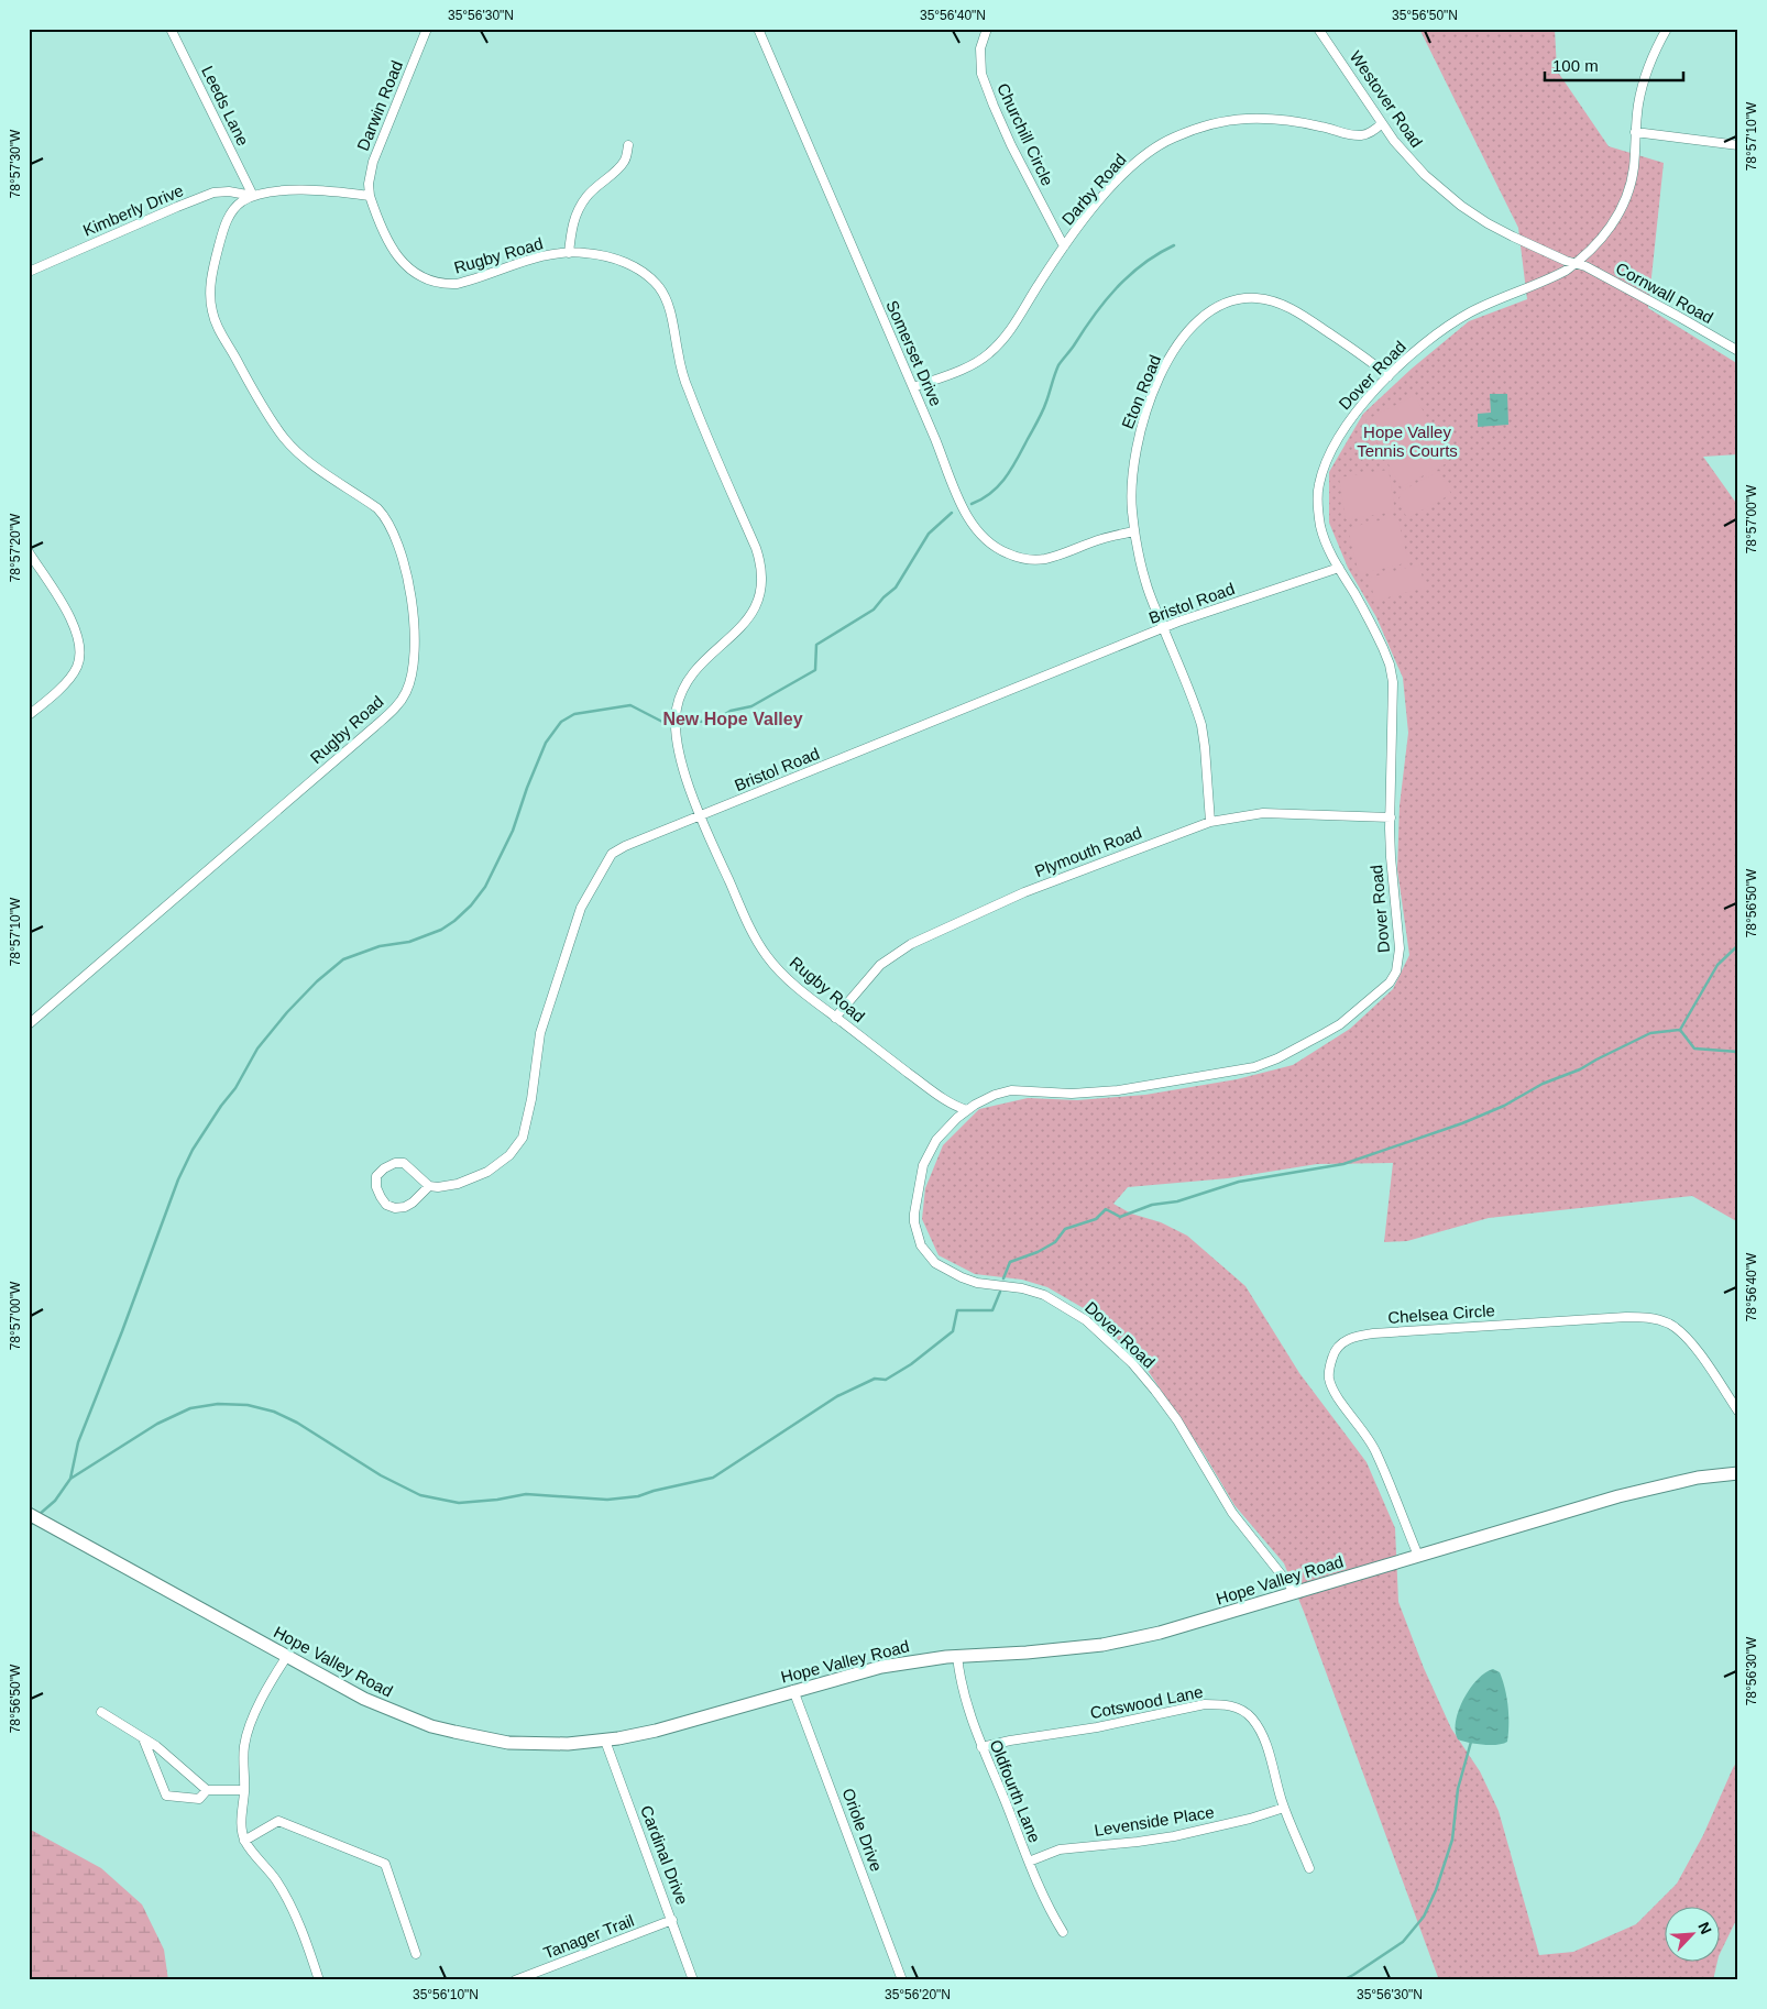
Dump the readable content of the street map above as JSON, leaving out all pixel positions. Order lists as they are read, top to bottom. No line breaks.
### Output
{"streets":{"main road":["Hope Valley Road"],"street":["Westover Road","Leeds Lane","Darwin Road","Churchill Circle","Darby Road","Kimberly Drive","Rugby Road","Cornwall Road","Somerset Drive","Dover Road","Eton Road","Bristol Road","Plymouth Road","Chelsea Circle","Cotswood Lane","Oldfourth Lane","Levenside Place","Oriole Drive","Cardinal Drive","Tanager Trail"]},"crossings":[["Westover Road","Darby Road"],["Westover Road","Cornwall Road"],["Westover Road","Dover Road"],["Leeds Lane","Kimberly Drive"],["Leeds Lane","Rugby Road"],["Darwin Road","Rugby Road"],["Churchill Circle","Darby Road"],["Darby Road","Somerset Drive"],["Kimberly Drive","Rugby Road"],["Rugby Road","Dover Road"],["Rugby Road","Bristol Road"],["Rugby Road","Plymouth Road"],["Cornwall Road","Dover Road"],["Somerset Drive","Eton Road"],["Dover Road","Eton Road"],["Dover Road","Bristol Road"],["Dover Road","Plymouth Road"],["Dover Road","Hope Valley Road"],["Eton Road","Bristol Road"],["Eton Road","Plymouth Road"],["Chelsea Circle","Hope Valley Road"],["Hope Valley Road","Oldfourth Lane"],["Hope Valley Road","Oriole Drive"],["Hope Valley Road","Cardinal Drive"],["Cotswood Lane","Oldfourth Lane"],["Cotswood Lane","Levenside Place"],["Oldfourth Lane","Levenside Place"],["Cardinal Drive","Tanager Trail"]],"districts":["New Hope Valley"],"parks":["Hope Valley Tennis Courts"],"scale_bar":"100 m","north":"top right","coordinates":["35°56'30\"N","35°56'40\"N","35°56'50\"N","78°57'10\"W","78°57'30\"W","78°57'00\"W","78°57'20\"W","78°56'50\"W","78°56'40\"W","78°56'30\"W","35°56'10\"N","35°56'20\"N"]}
